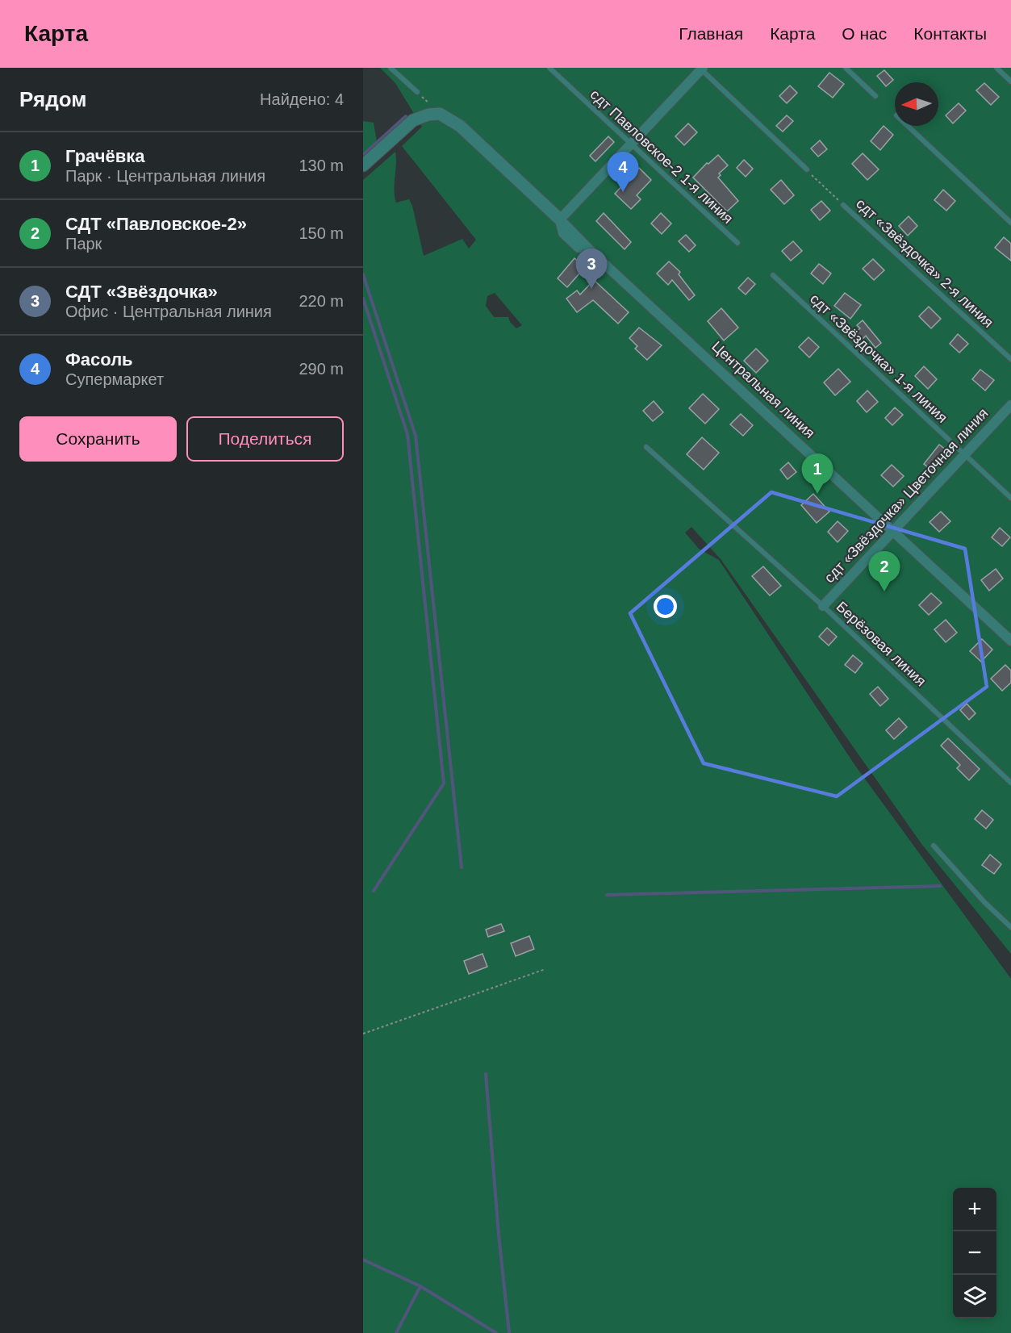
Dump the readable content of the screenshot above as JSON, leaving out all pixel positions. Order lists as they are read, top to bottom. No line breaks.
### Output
{"streets":{"street":["Центральная линия","сдт «Звёздочка» Цветочная линия"],"lane":["сдт Павловское-2 1-я линия","сдт «Звёздочка» 2-я линия","сдт «Звёздочка» 1-я линия","Берёзовая линия"]},"crossings":[["сдт «Звёздочка» 1-я линия","сдт «Звёздочка» Цветочная линия"],["Центральная линия","сдт «Звёздочка» Цветочная линия"],["сдт «Звёздочка» Цветочная линия","Берёзовая линия"]],"north":"left","page":{"header":"Карта","nav":["Главная","Карта","О нас","Контакты"],"heading":["Рядом","Найдено: 4"],"list":[{"mark":"1","name":"Грачёвка","note":"Парк · Центральная линия","value":"130 m"},{"mark":"2","name":"СДТ «Павловское-2»","note":"Парк","value":"150 m"},{"mark":"3","name":"СДТ «Звёздочка»","note":"Офис · Центральная линия","value":"220 m"},{"mark":"4","name":"Фасоль","note":"Супермаркет","value":"290 m"}],"pins":["4","3","1","2"],"buttons":["Сохранить","Поделиться"],"map_buttons":["+","−"]}}
